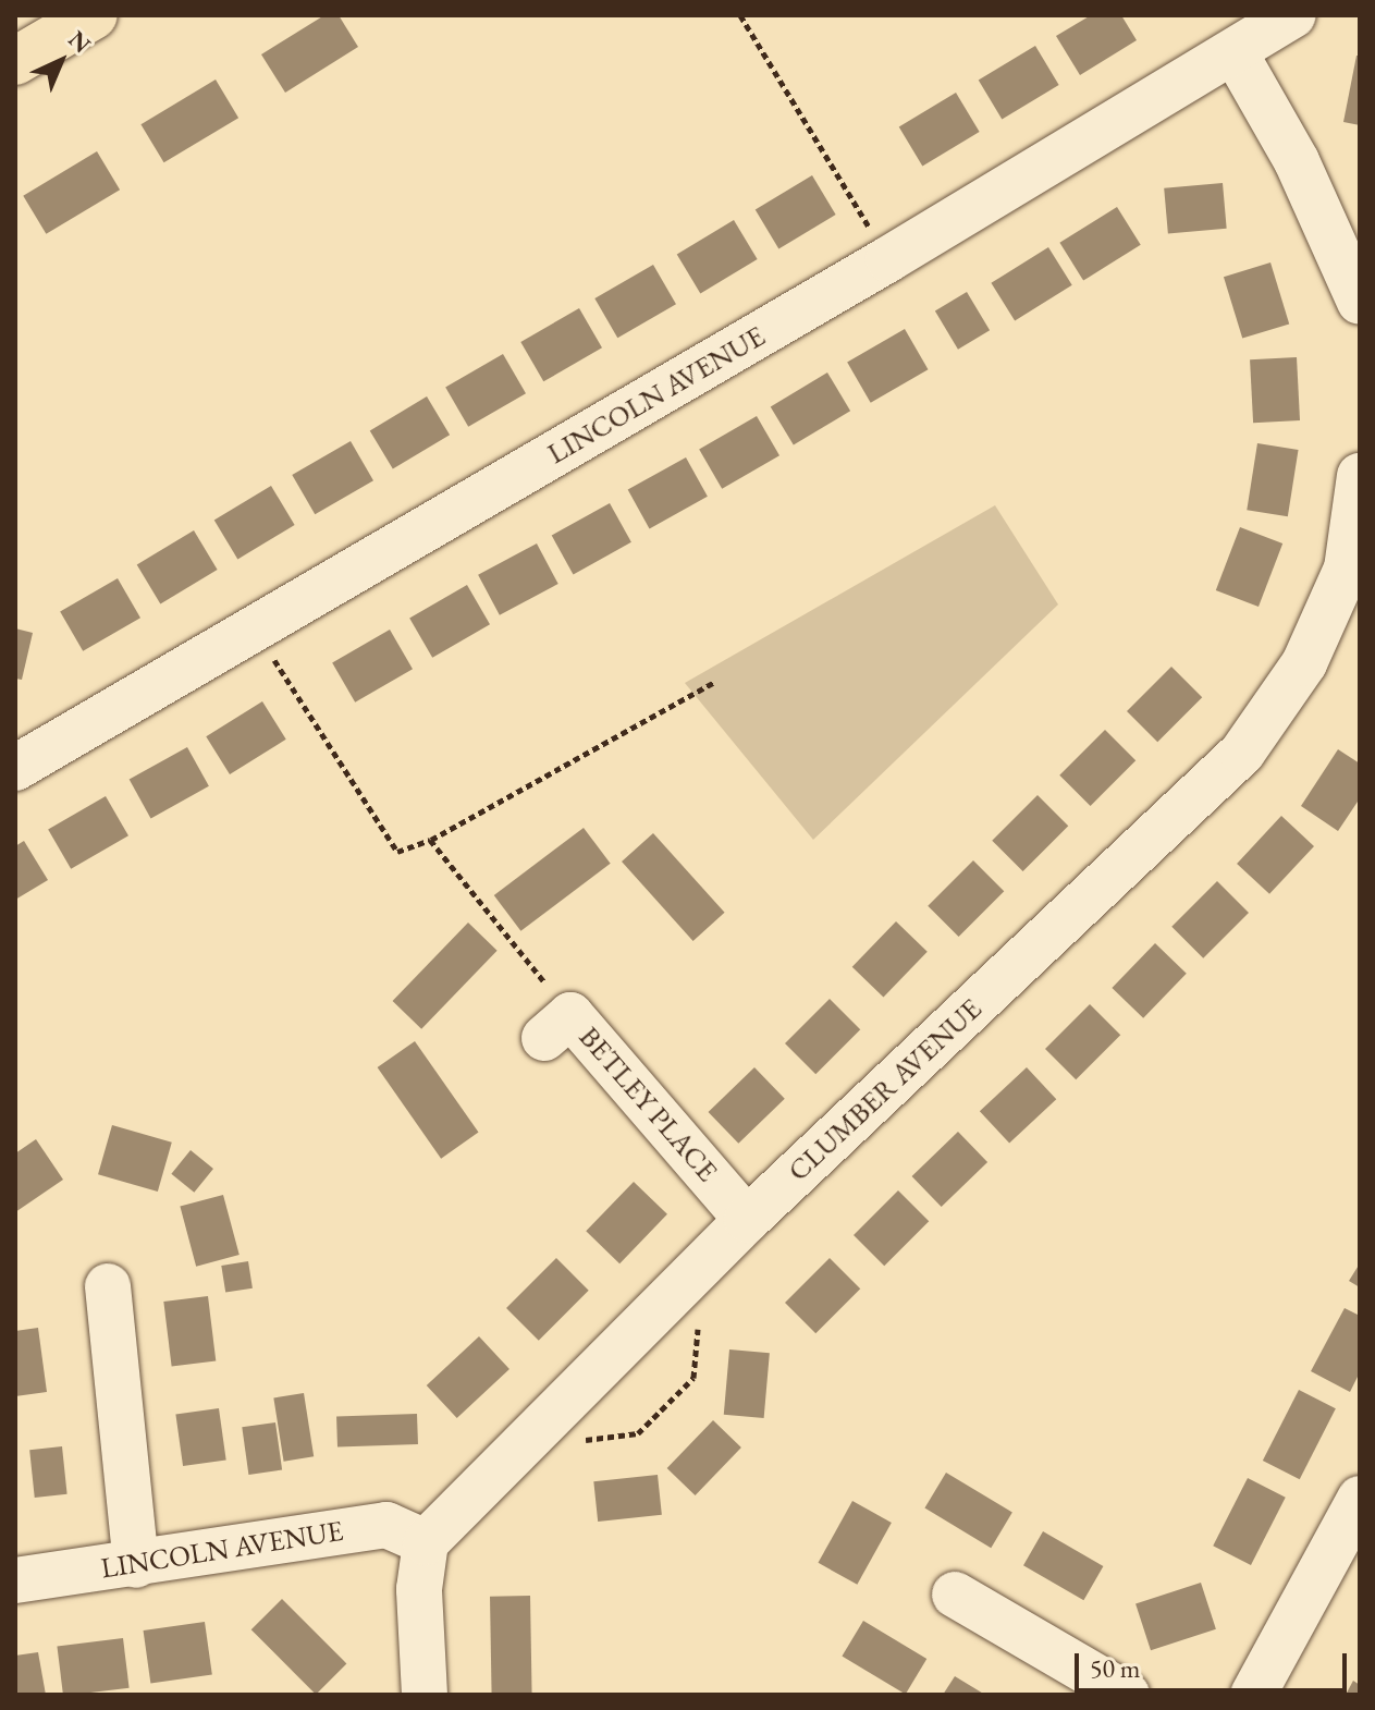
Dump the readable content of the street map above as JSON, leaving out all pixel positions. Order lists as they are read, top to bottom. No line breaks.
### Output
{"streets":{"street":["LINCOLN AVENUE","CLUMBER AVENUE","BETLEY PLACE"]},"crossings":[["LINCOLN AVENUE","CLUMBER AVENUE"],["CLUMBER AVENUE","BETLEY PLACE"]],"scale_bar":"50 m","north":"top right"}
